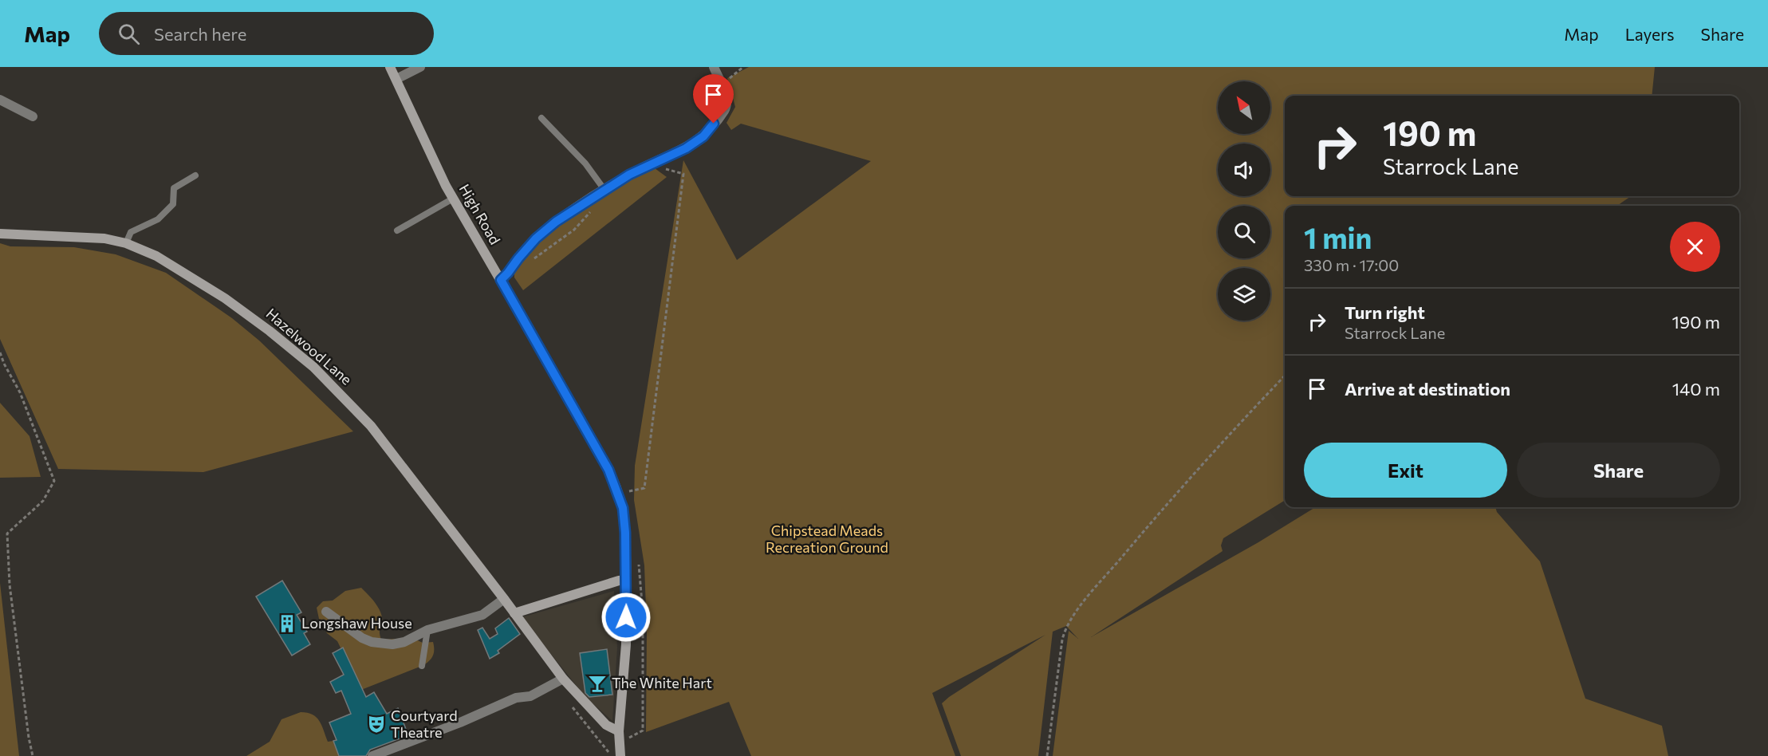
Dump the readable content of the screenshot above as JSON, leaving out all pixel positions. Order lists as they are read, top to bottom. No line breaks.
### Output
{"streets":{"street":["High Road","Hazelwood Lane"]},"crossings":[["High Road","Hazelwood Lane"]],"parks":["Chipstead Meads Recreation Ground"],"places":{"building":["Longshaw House"],"bar":["The White Hart"],"theatre":["Courtyard Theatre"]},"north":"top left","page":{"header":"Map","search":"Search here","nav":["Map","Layers","Share"],"turn":["190 m","Starrock Lane"],"heading":["1 min","330 m · 17:00"],"list":[{"name":"Turn right","note":"Starrock Lane","value":"190 m"},{"name":"Arrive at destination","value":"140 m"}],"buttons":["Exit","Share"]}}
